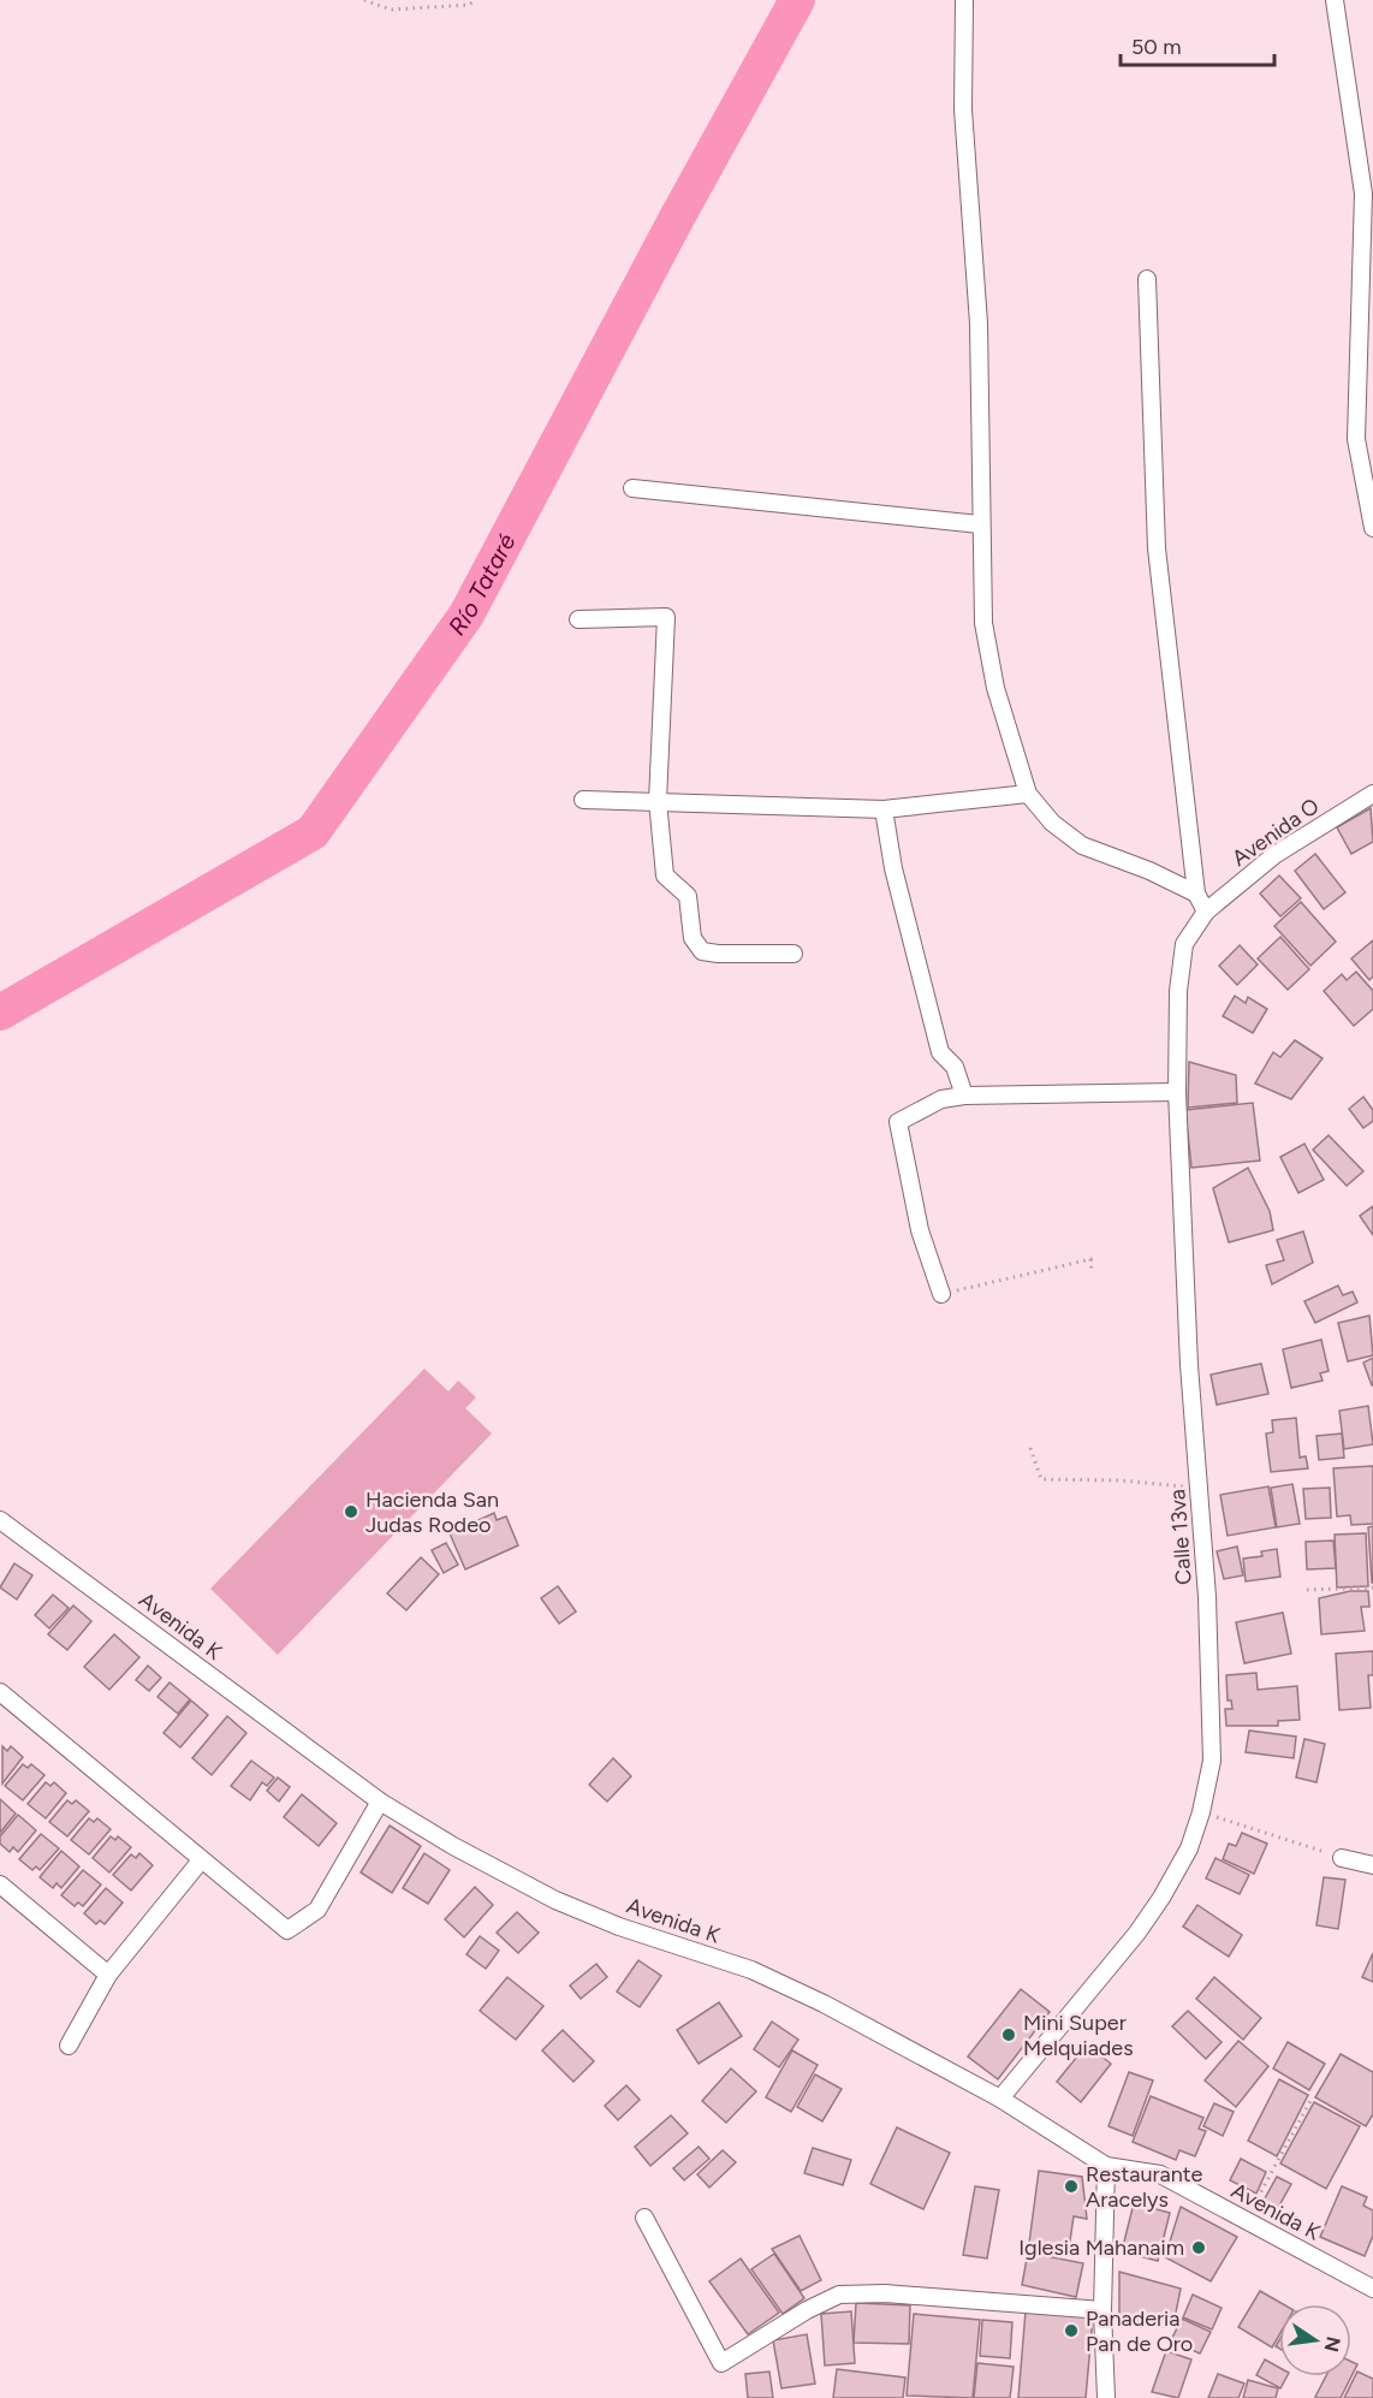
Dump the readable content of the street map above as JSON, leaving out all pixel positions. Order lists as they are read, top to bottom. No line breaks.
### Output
{"streets":{"street":["Avenida O","Calle 13va","Avenida K"]},"crossings":[["Avenida O","Calle 13va"],["Calle 13va","Avenida K"]],"water":["Río Tataré"],"places":["Hacienda San Judas Rodeo","Mini Super Melquiades","Restaurante Aracelys","Iglesia Mahanaim","Panaderia Pan de Oro"],"scale_bar":"50 m","north":"right"}
